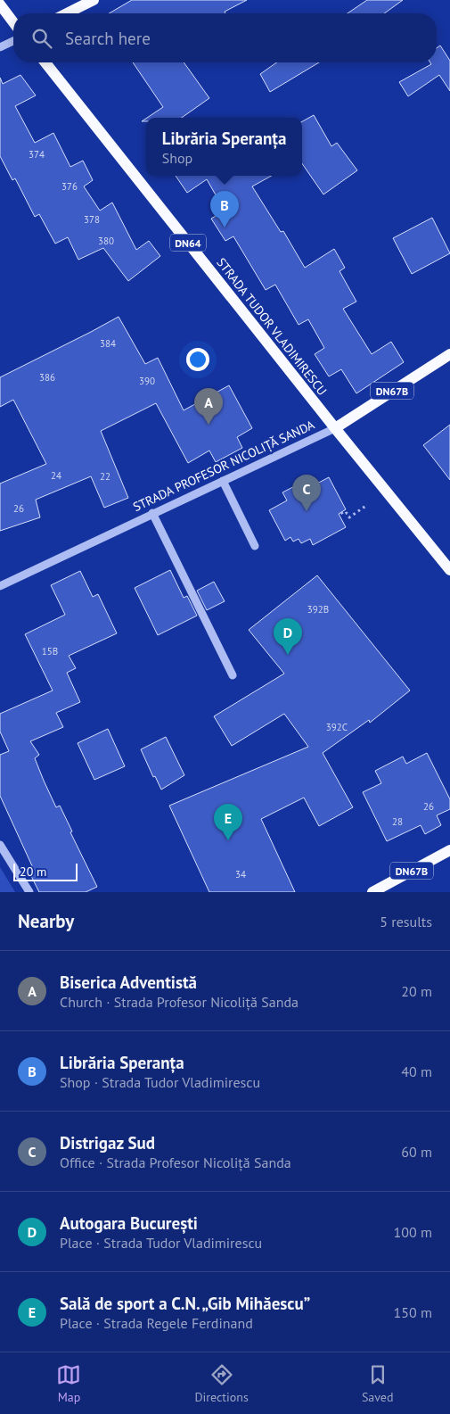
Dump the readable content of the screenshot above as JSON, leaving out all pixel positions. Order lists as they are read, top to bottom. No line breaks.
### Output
{"streets":{"main road":["DN64","STRADA TUDOR VLADIMIRESCU","DN67B","STRADA PROFESOR NICOLIȚĂ SANDA"]},"crossings":[["STRADA TUDOR VLADIMIRESCU","STRADA PROFESOR NICOLIȚĂ SANDA"]],"house_numbers":["374","376","378","380","384","386","390","24","22","26","392B","15B","392C","26","28","34"],"scale_bar":"20 m","page":{"search":"Search here","popup":["Librăria Speranța","Shop"],"pins":["B","A","C","D","E"],"scale":"20 m","heading":["Nearby","5 results"],"list":[{"mark":"A","name":"Biserica Adventistă","note":"Church · Strada Profesor Nicoliță Sanda","value":"20 m"},{"mark":"B","name":"Librăria Speranța","note":"Shop · Strada Tudor Vladimirescu","value":"40 m"},{"mark":"C","name":"Distrigaz Sud","note":"Office · Strada Profesor Nicoliță Sanda","value":"60 m"},{"mark":"D","name":"Autogara București","note":"Place · Strada Tudor Vladimirescu","value":"100 m"},{"mark":"E","name":"Sală de sport a C.N. „Gib Mihăescu”","note":"Place · Strada Regele Ferdinand","value":"150 m"}],"nav":["Map","Directions","Saved"]}}
